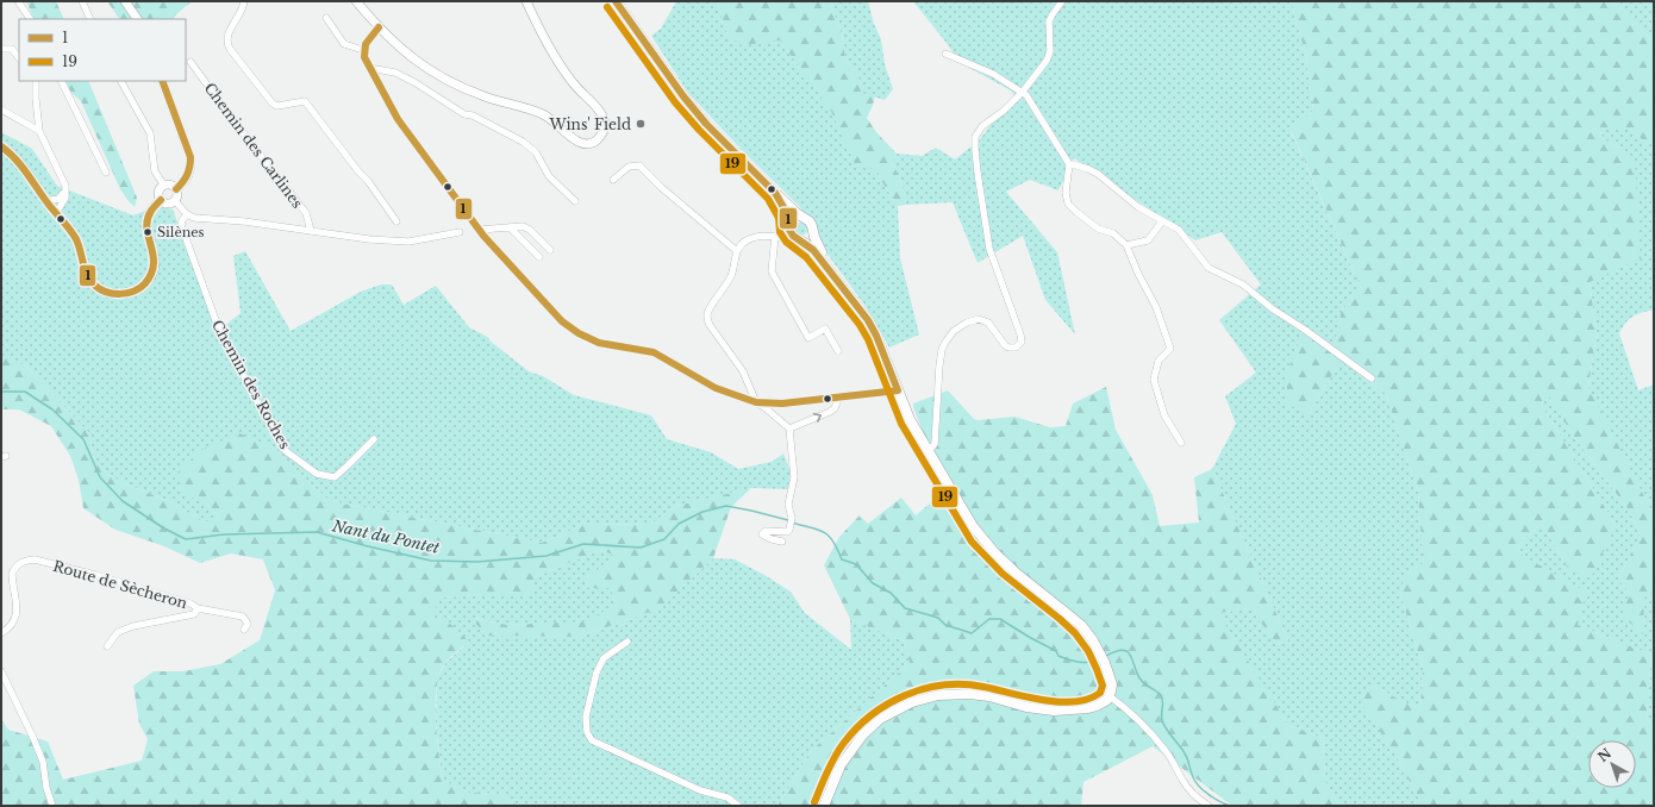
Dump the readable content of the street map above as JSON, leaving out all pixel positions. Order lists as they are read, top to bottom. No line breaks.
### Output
{"streets":{"street":["Chemin des Carlines","Chemin des Roches","Route de Sècheron"]},"water":["Nant du Pontet"],"places":["Wins' Field","Silènes"],"lines":["transit line 1","transit line 19"],"legend":["1","19"],"north":"top left"}
